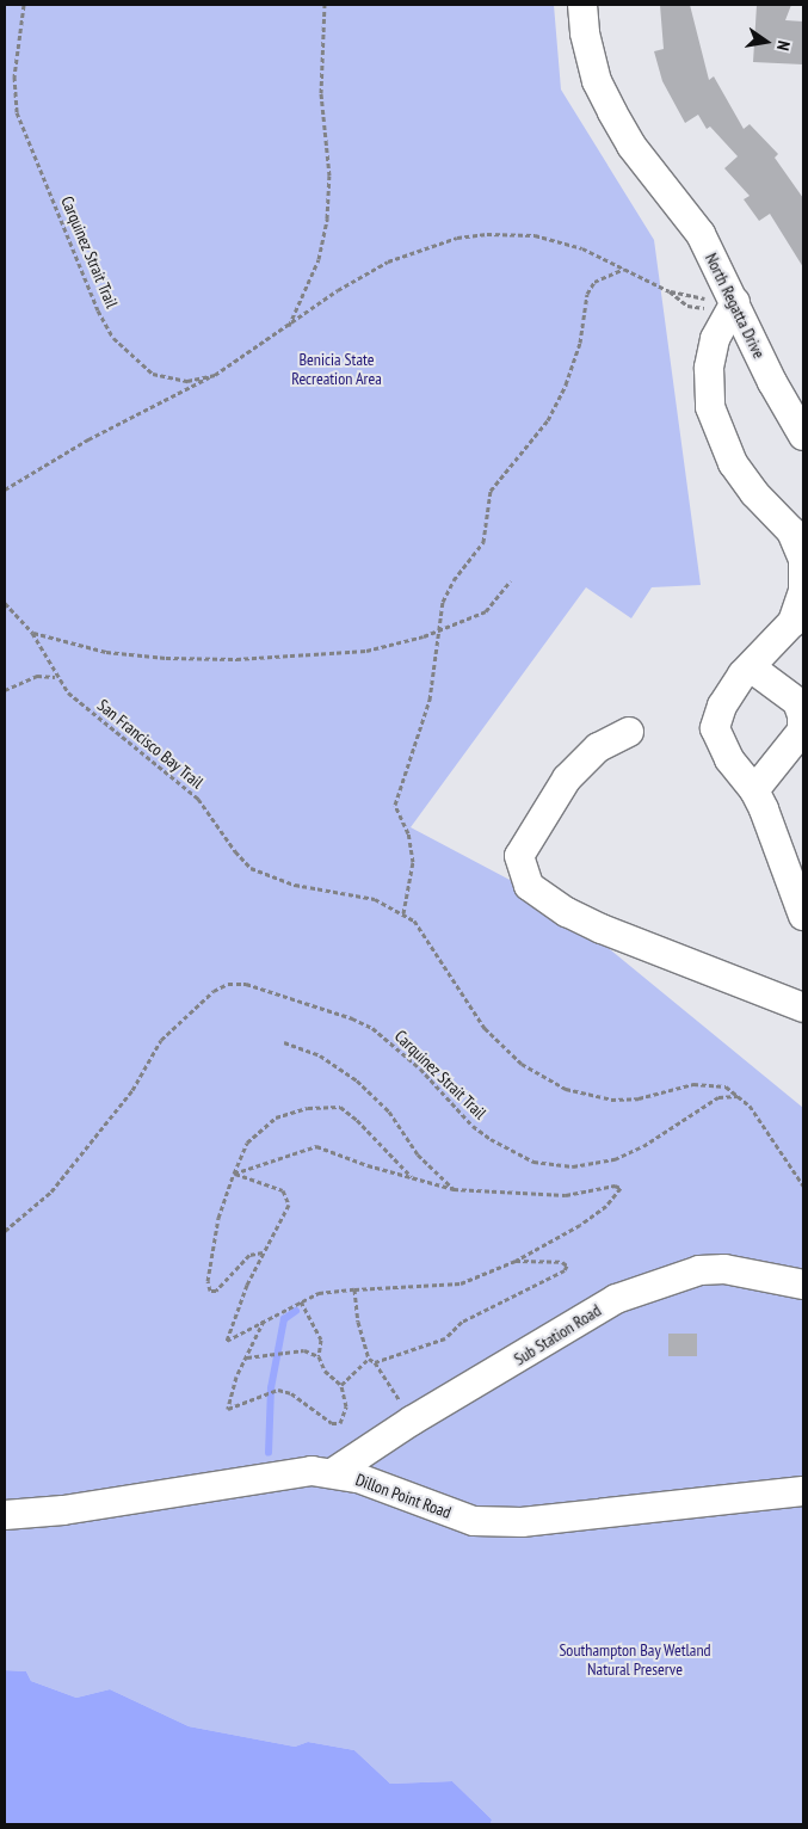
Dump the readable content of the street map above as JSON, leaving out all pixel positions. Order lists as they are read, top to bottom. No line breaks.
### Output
{"streets":{"street":["North Regatta Drive","Sub Station Road","Dillon Point Road"],"path":["Carquinez Strait Trail","San Francisco Bay Trail"]},"crossings":[["Carquinez Strait Trail","San Francisco Bay Trail"],["Sub Station Road","Dillon Point Road"]],"parks":["Benicia State Recreation Area","Southampton Bay Wetland Natural Preserve"],"north":"right"}
